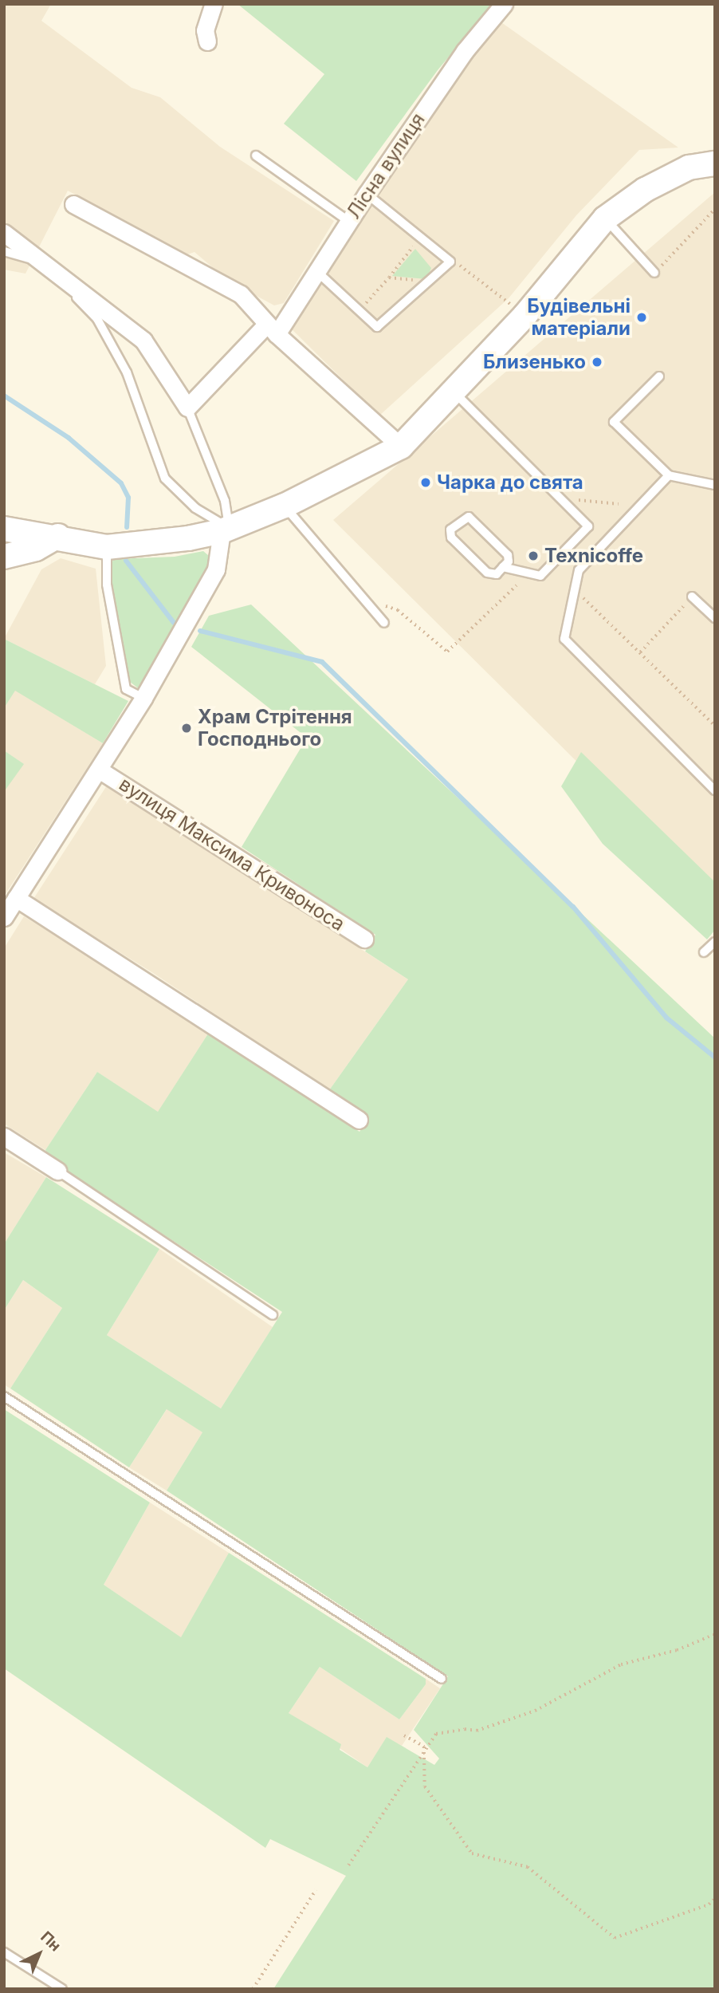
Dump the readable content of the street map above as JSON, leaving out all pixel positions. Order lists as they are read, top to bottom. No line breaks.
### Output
{"streets":{"street":["Лісна вулиця","вулиця Максима Кривоноса"]},"places":["Будівельні матеріали","Близенько","Чарка до свята","Texnicoffe","Храм Стрітення Господнього"],"north":"top right"}
